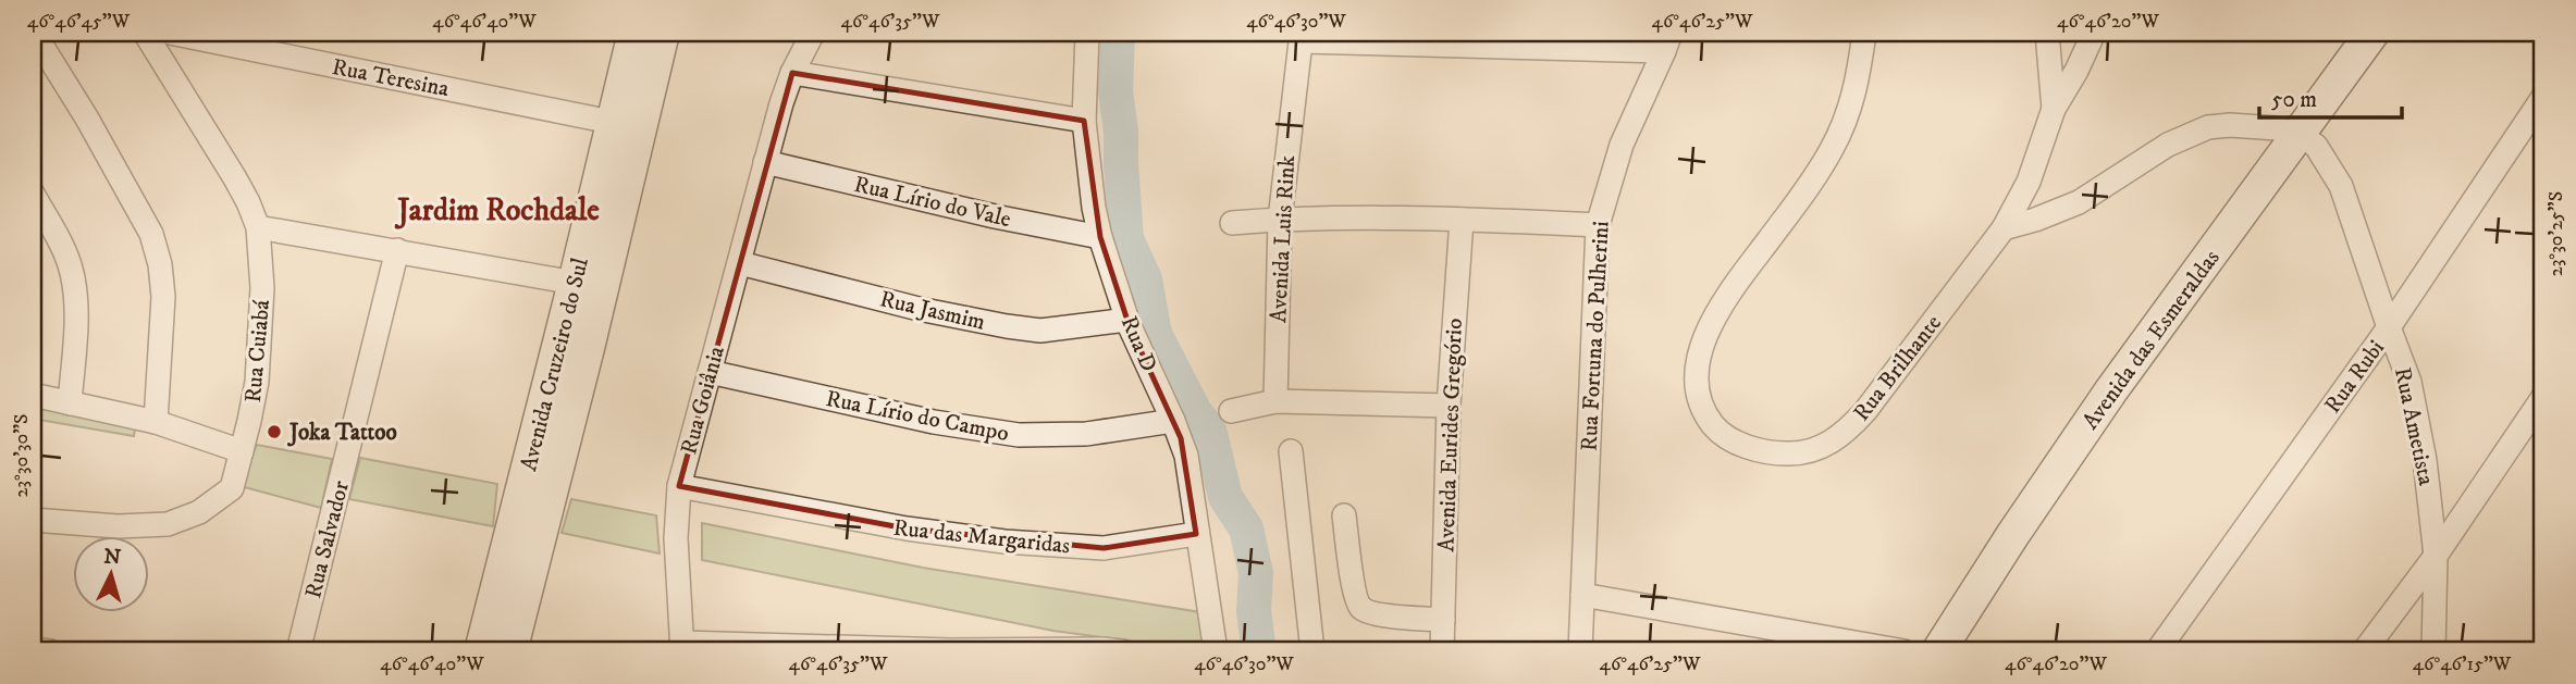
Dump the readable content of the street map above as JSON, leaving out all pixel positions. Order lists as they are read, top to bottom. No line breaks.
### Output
{"streets":{"street":["Rua Teresina","Rua Lírio do Vale","Avenida Luis Rink","Rua Jasmim","Rua Fortuna do Pulherini","Avenida das Esmeraldas","Rua D","Rua Cuiabá","Avenida Cruzeiro do Sul","Rua Brilhante","Rua Rubi","Rua Goiânia","Rua Lírio do Campo","Rua Ametista","Avenida Eurides Gregório","Rua das Margaridas","Rua Salvador"]},"crossings":[["Rua Teresina","Avenida Cruzeiro do Sul"],["Rua Lírio do Vale","Rua D"],["Rua Lírio do Vale","Rua Goiânia"],["Rua Jasmim","Rua D"],["Rua Jasmim","Rua Goiânia"],["Avenida das Esmeraldas","Rua Ametista"],["Rua D","Rua Lírio do Campo"],["Rua D","Rua das Margaridas"],["Rua Rubi","Rua Ametista"],["Rua Goiânia","Rua Lírio do Campo"],["Rua Goiânia","Rua das Margaridas"]],"districts":["Jardim Rochdale"],"places":["Joka Tattoo"],"scale_bar":"50 m","north":"top","coordinates":["46°46'45\"W","46°46'40\"W","46°46'35\"W","46°46'30\"W","46°46'25\"W","46°46'20\"W","23°30'25\"S","23°30'30\"S","46°46'15\"W"]}
